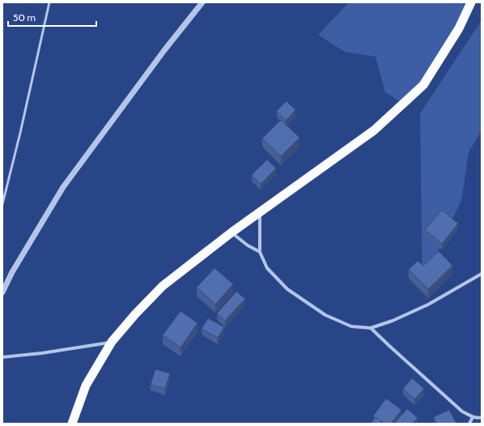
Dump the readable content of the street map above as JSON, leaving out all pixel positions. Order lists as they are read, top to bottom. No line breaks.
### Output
{"scale_bar":"50 m"}
